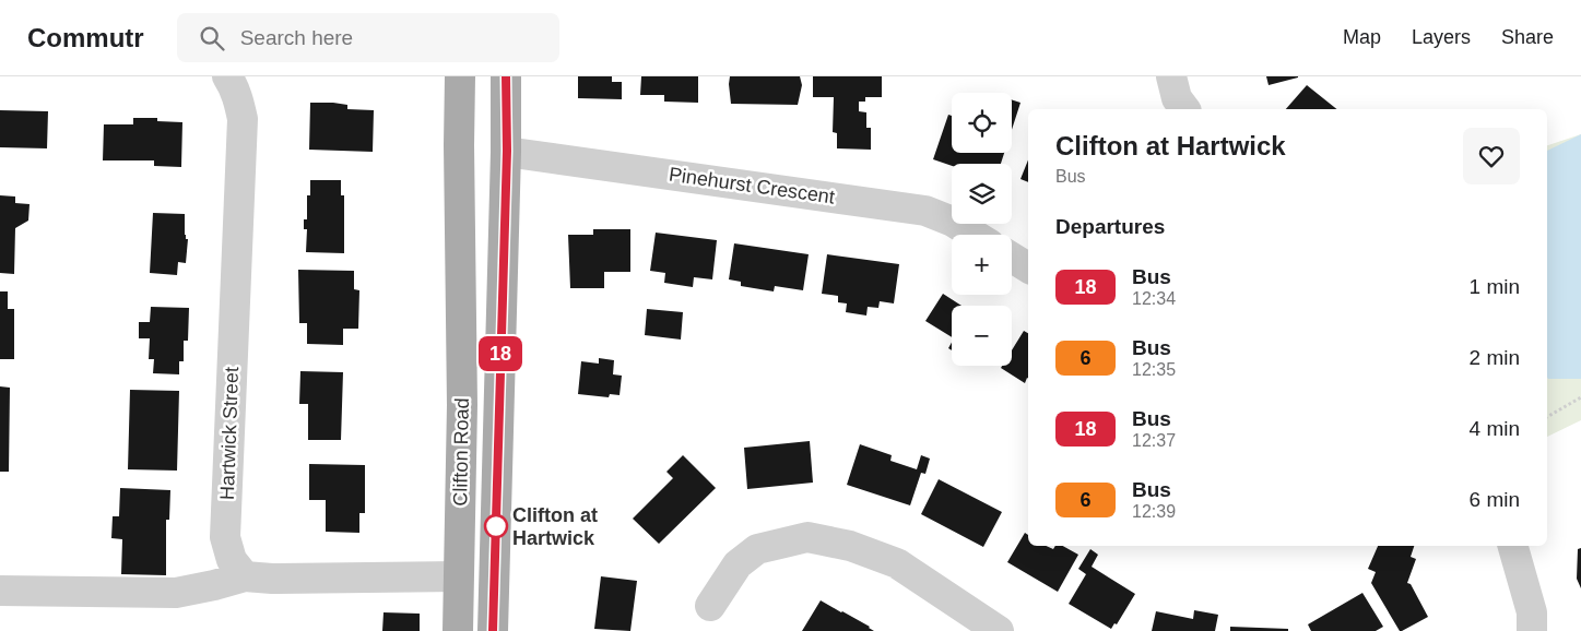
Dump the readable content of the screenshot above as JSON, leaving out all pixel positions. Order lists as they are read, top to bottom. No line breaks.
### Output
{"streets":{"main road":["Clifton Road"],"street":["Pinehurst Crescent","Hartwick Street"]},"crossings":[["Pinehurst Crescent","Clifton Road"]],"places":["Clifton at Hartwick"],"lines":["bus line 18"],"page":{"header":"Commutr","search":"Search here","nav":["Map","Layers","Share"],"on_map":"18","map_buttons":["+","−"],"heading":[["Clifton at Hartwick","Bus"],"Departures"],"list":[{"mark":"18","name":"Bus","note":"12:34","value":"1 min"},{"mark":"6","name":"Bus","note":"12:35","value":"2 min"},{"mark":"18","name":"Bus","note":"12:37","value":"4 min"},{"mark":"6","name":"Bus","note":"12:39","value":"6 min"}]}}
